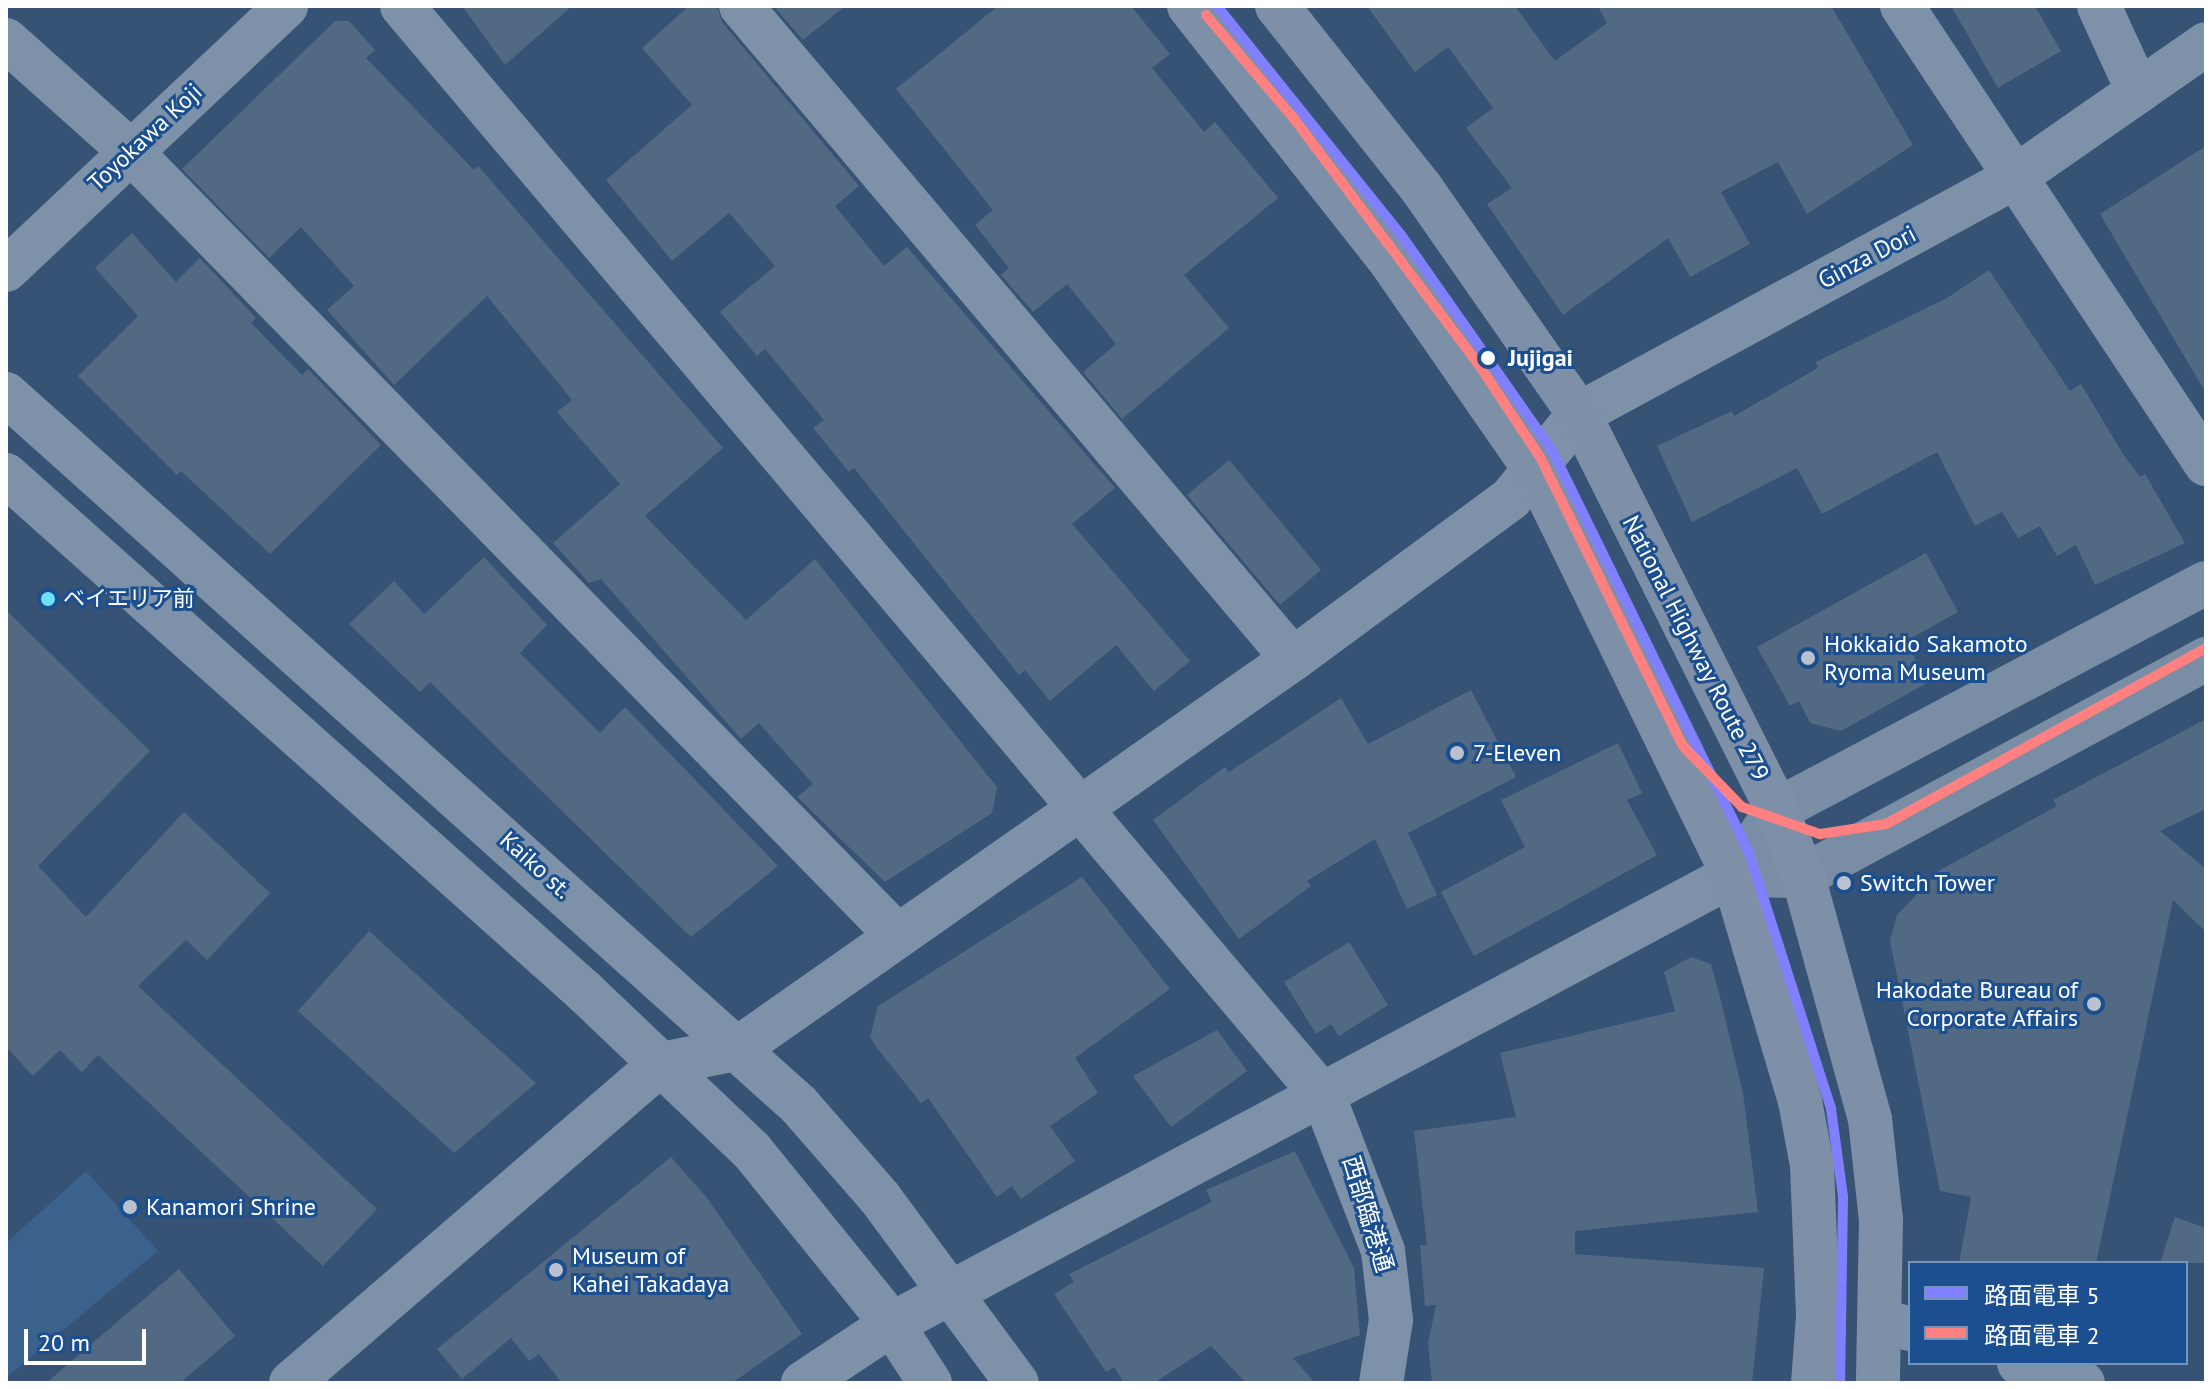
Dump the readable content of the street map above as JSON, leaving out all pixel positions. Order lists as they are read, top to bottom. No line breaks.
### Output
{"streets":{"highway":["National Highway Route 279"],"street":["Toyokawa Koji","Ginza Dori","Kaiko st.","西部臨港通"]},"crossings":[["Ginza Dori","National Highway Route 279"],["Ginza Dori","Kaiko st."],["Ginza Dori","西部臨港通"]],"places":["Jujigai","ベイエリア前","Hokkaido Sakamoto Ryoma Museum","7-Eleven","Switch Tower","Hakodate Bureau of Corporate Affairs","Kanamori Shrine","Museum of Kahei Takadaya"],"lines":["tram line 5","tram line 2"],"legend":["路面電車 5","路面電車 2"],"scale_bar":"20 m"}
